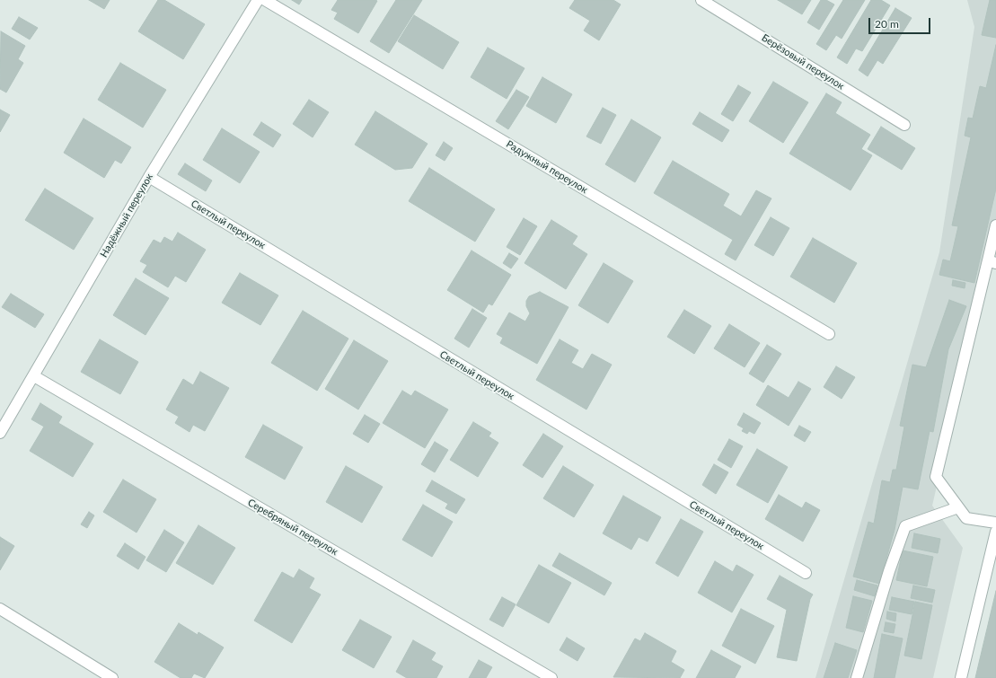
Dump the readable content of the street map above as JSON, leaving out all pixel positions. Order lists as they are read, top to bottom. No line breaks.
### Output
{"streets":{"street":["Берёзовый переулок","Радужный переулок","Надёжный переулок","Светлый переулок","Серебряный переулок"]},"crossings":[["Надёжный переулок","Светлый переулок"],["Надёжный переулок","Серебряный переулок"]],"scale_bar":"20 m"}
